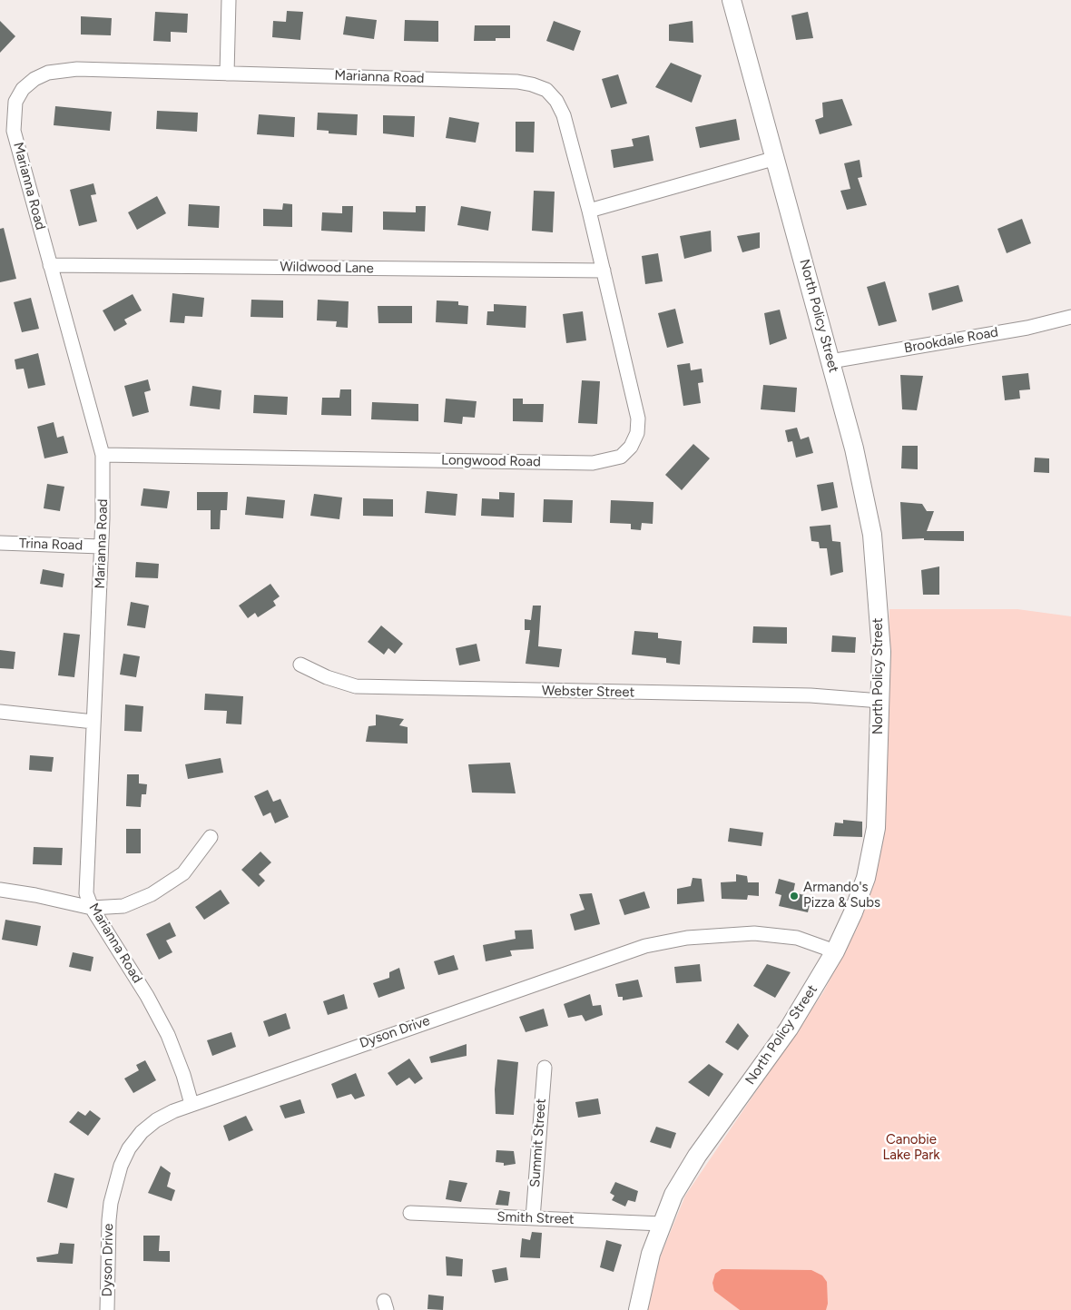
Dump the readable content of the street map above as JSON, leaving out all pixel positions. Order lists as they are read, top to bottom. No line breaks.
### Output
{"streets":{"street":["Marianna Road","Wildwood Lane","North Policy Street","Brookdale Road","Longwood Road","Trina Road","Webster Street","Dyson Drive","Summit Street","Smith Street"]},"crossings":[["Marianna Road","Wildwood Lane"],["Marianna Road","Longwood Road"],["Marianna Road","Trina Road"],["Marianna Road","Dyson Drive"],["Wildwood Lane","Longwood Road"],["North Policy Street","Brookdale Road"],["North Policy Street","Webster Street"],["North Policy Street","Dyson Drive"],["North Policy Street","Smith Street"],["Summit Street","Smith Street"]],"parks":["Canobie Lake Park"],"places":["Armando's Pizza & Subs"]}
